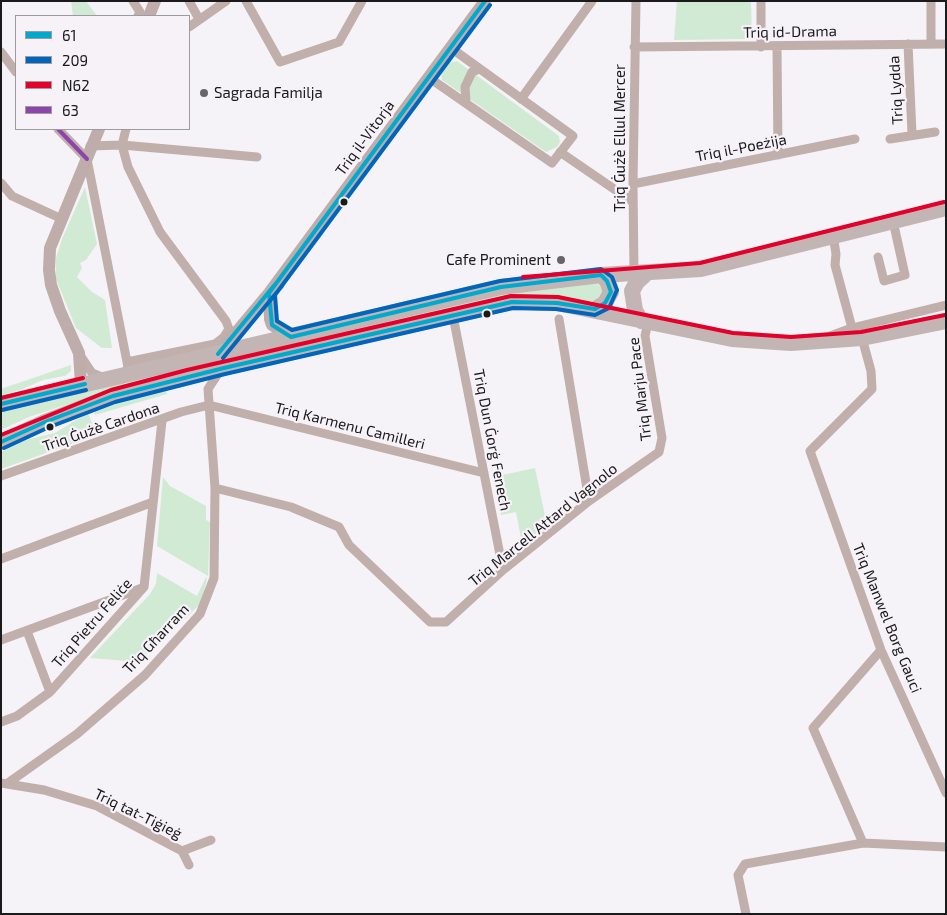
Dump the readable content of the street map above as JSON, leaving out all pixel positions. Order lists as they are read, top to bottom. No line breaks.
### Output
{"streets":{"street":["Triq id-Drama","Triq Lydda","Triq il-Vitorja","Triq Ġużè Ellul Mercer","Triq il-Poeżija","Triq Marju Pace","Triq Karmenu Camilleri","Triq Ġużè Cardona","Triq Dun Ġorġ Fenech","Triq Marcell Attard Vagnolo","Triq Manwel Borg Gauci","Triq Pietru Feliċe","Triq Għarram","Triq tat-Tiġieġ"]},"crossings":[["Triq id-Drama","Triq Lydda"],["Triq id-Drama","Triq Ġużè Ellul Mercer"],["Triq Ġużè Ellul Mercer","Triq il-Poeżija"],["Triq Marju Pace","Triq Marcell Attard Vagnolo"],["Triq Karmenu Camilleri","Triq Ġużè Cardona"],["Triq Karmenu Camilleri","Triq Dun Ġorġ Fenech"],["Triq Karmenu Camilleri","Triq Għarram"],["Triq Ġużè Cardona","Triq Pietru Feliċe"],["Triq Ġużè Cardona","Triq Għarram"],["Triq Dun Ġorġ Fenech","Triq Marcell Attard Vagnolo"],["Triq Marcell Attard Vagnolo","Triq Għarram"],["Triq Għarram","Triq tat-Tiġieġ"]],"places":["Sagrada Familja","Cafe Prominent"],"lines":["transit line 61","transit line 209","transit line 63","transit line N62"],"legend":["61","209","N62","63"]}
